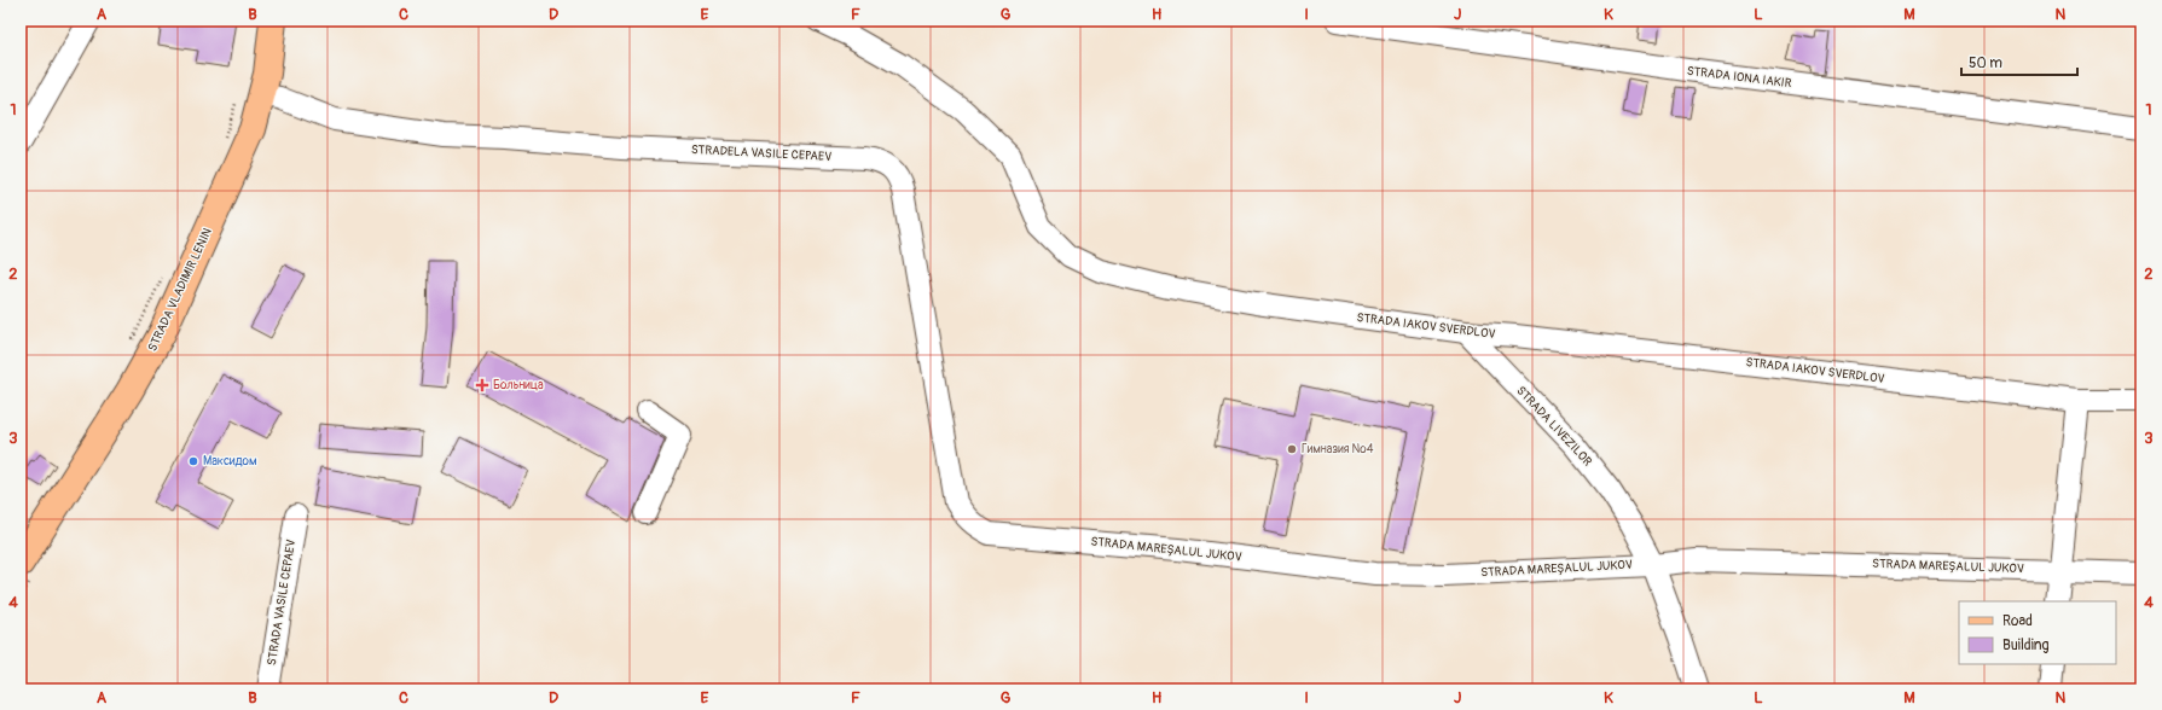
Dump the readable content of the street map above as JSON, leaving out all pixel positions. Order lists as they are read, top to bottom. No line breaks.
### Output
{"streets":{"main road":["STRADA VLADIMIR LENIN"],"street":["STRADA IONA IAKIR","STRADELA VASILE CEPAEV","STRADA IAKOV SVERDLOV","STRADA LIVEZILOR","STRADA MAREȘALUL JUKOV","STRADA VASILE CEPAEV"]},"crossings":[["STRADELA VASILE CEPAEV","STRADA VLADIMIR LENIN"],["STRADELA VASILE CEPAEV","STRADA MAREȘALUL JUKOV"],["STRADA IAKOV SVERDLOV","STRADA LIVEZILOR"],["STRADA LIVEZILOR","STRADA MAREȘALUL JUKOV"]],"places":{"health":["Больница"],"other":["Гимназия №4","Максидом"]},"legend":["Road","Building"],"scale_bar":"50 m","grid":{"columns":["A","B","C","D","E","F","G","H","I","J","K","L","M","N"],"rows":["1","2","3","4"]}}
